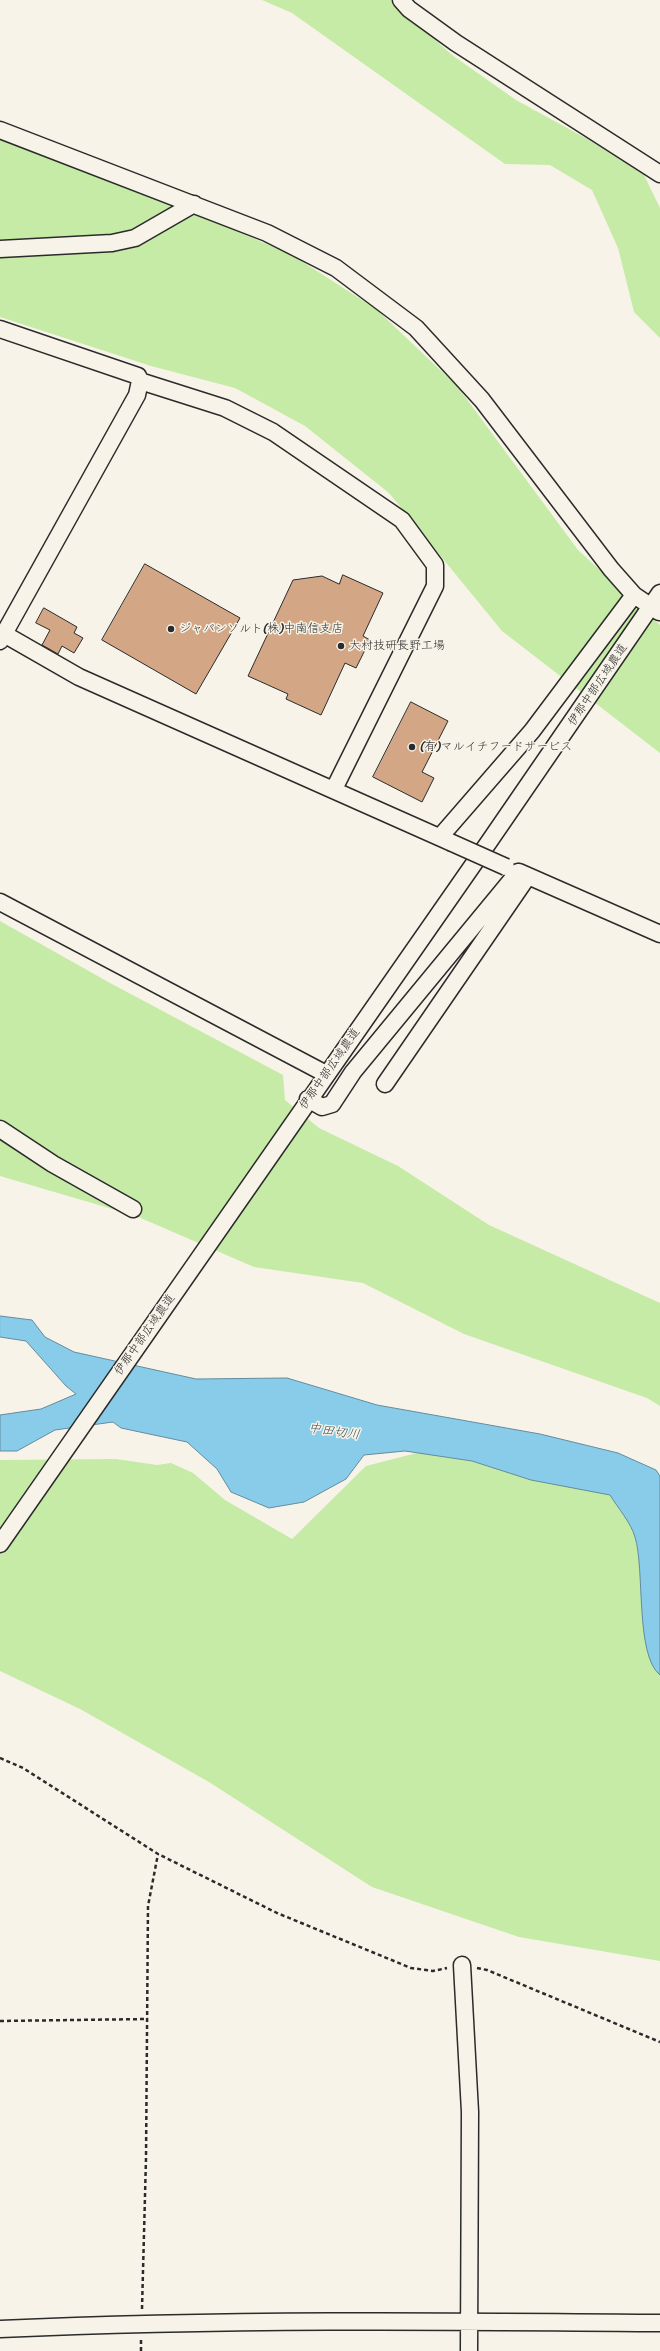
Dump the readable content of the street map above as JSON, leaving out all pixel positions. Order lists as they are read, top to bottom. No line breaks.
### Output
{"streets":{"street":["伊那中部広域農道"]},"water":["中田切川"],"places":["ジャパンソルト(株)中南信支店","大村技研長野工場","(有)マルイチフードサービス"]}
